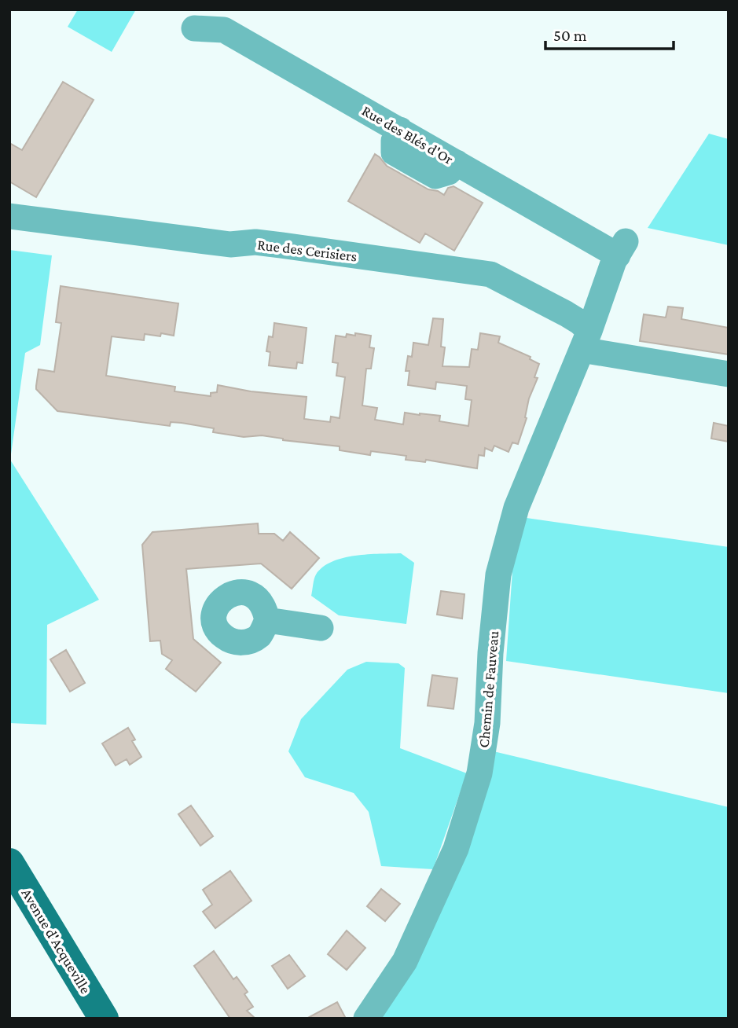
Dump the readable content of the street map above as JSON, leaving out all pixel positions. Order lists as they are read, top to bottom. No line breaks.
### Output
{"streets":{"main road":["Avenue d'Acqueville"],"street":["Rue des Blés d'Or","Rue des Cerisiers","Chemin de Fauveau"]},"crossings":[["Rue des Blés d'Or","Chemin de Fauveau"],["Rue des Cerisiers","Chemin de Fauveau"]],"scale_bar":"50 m"}
